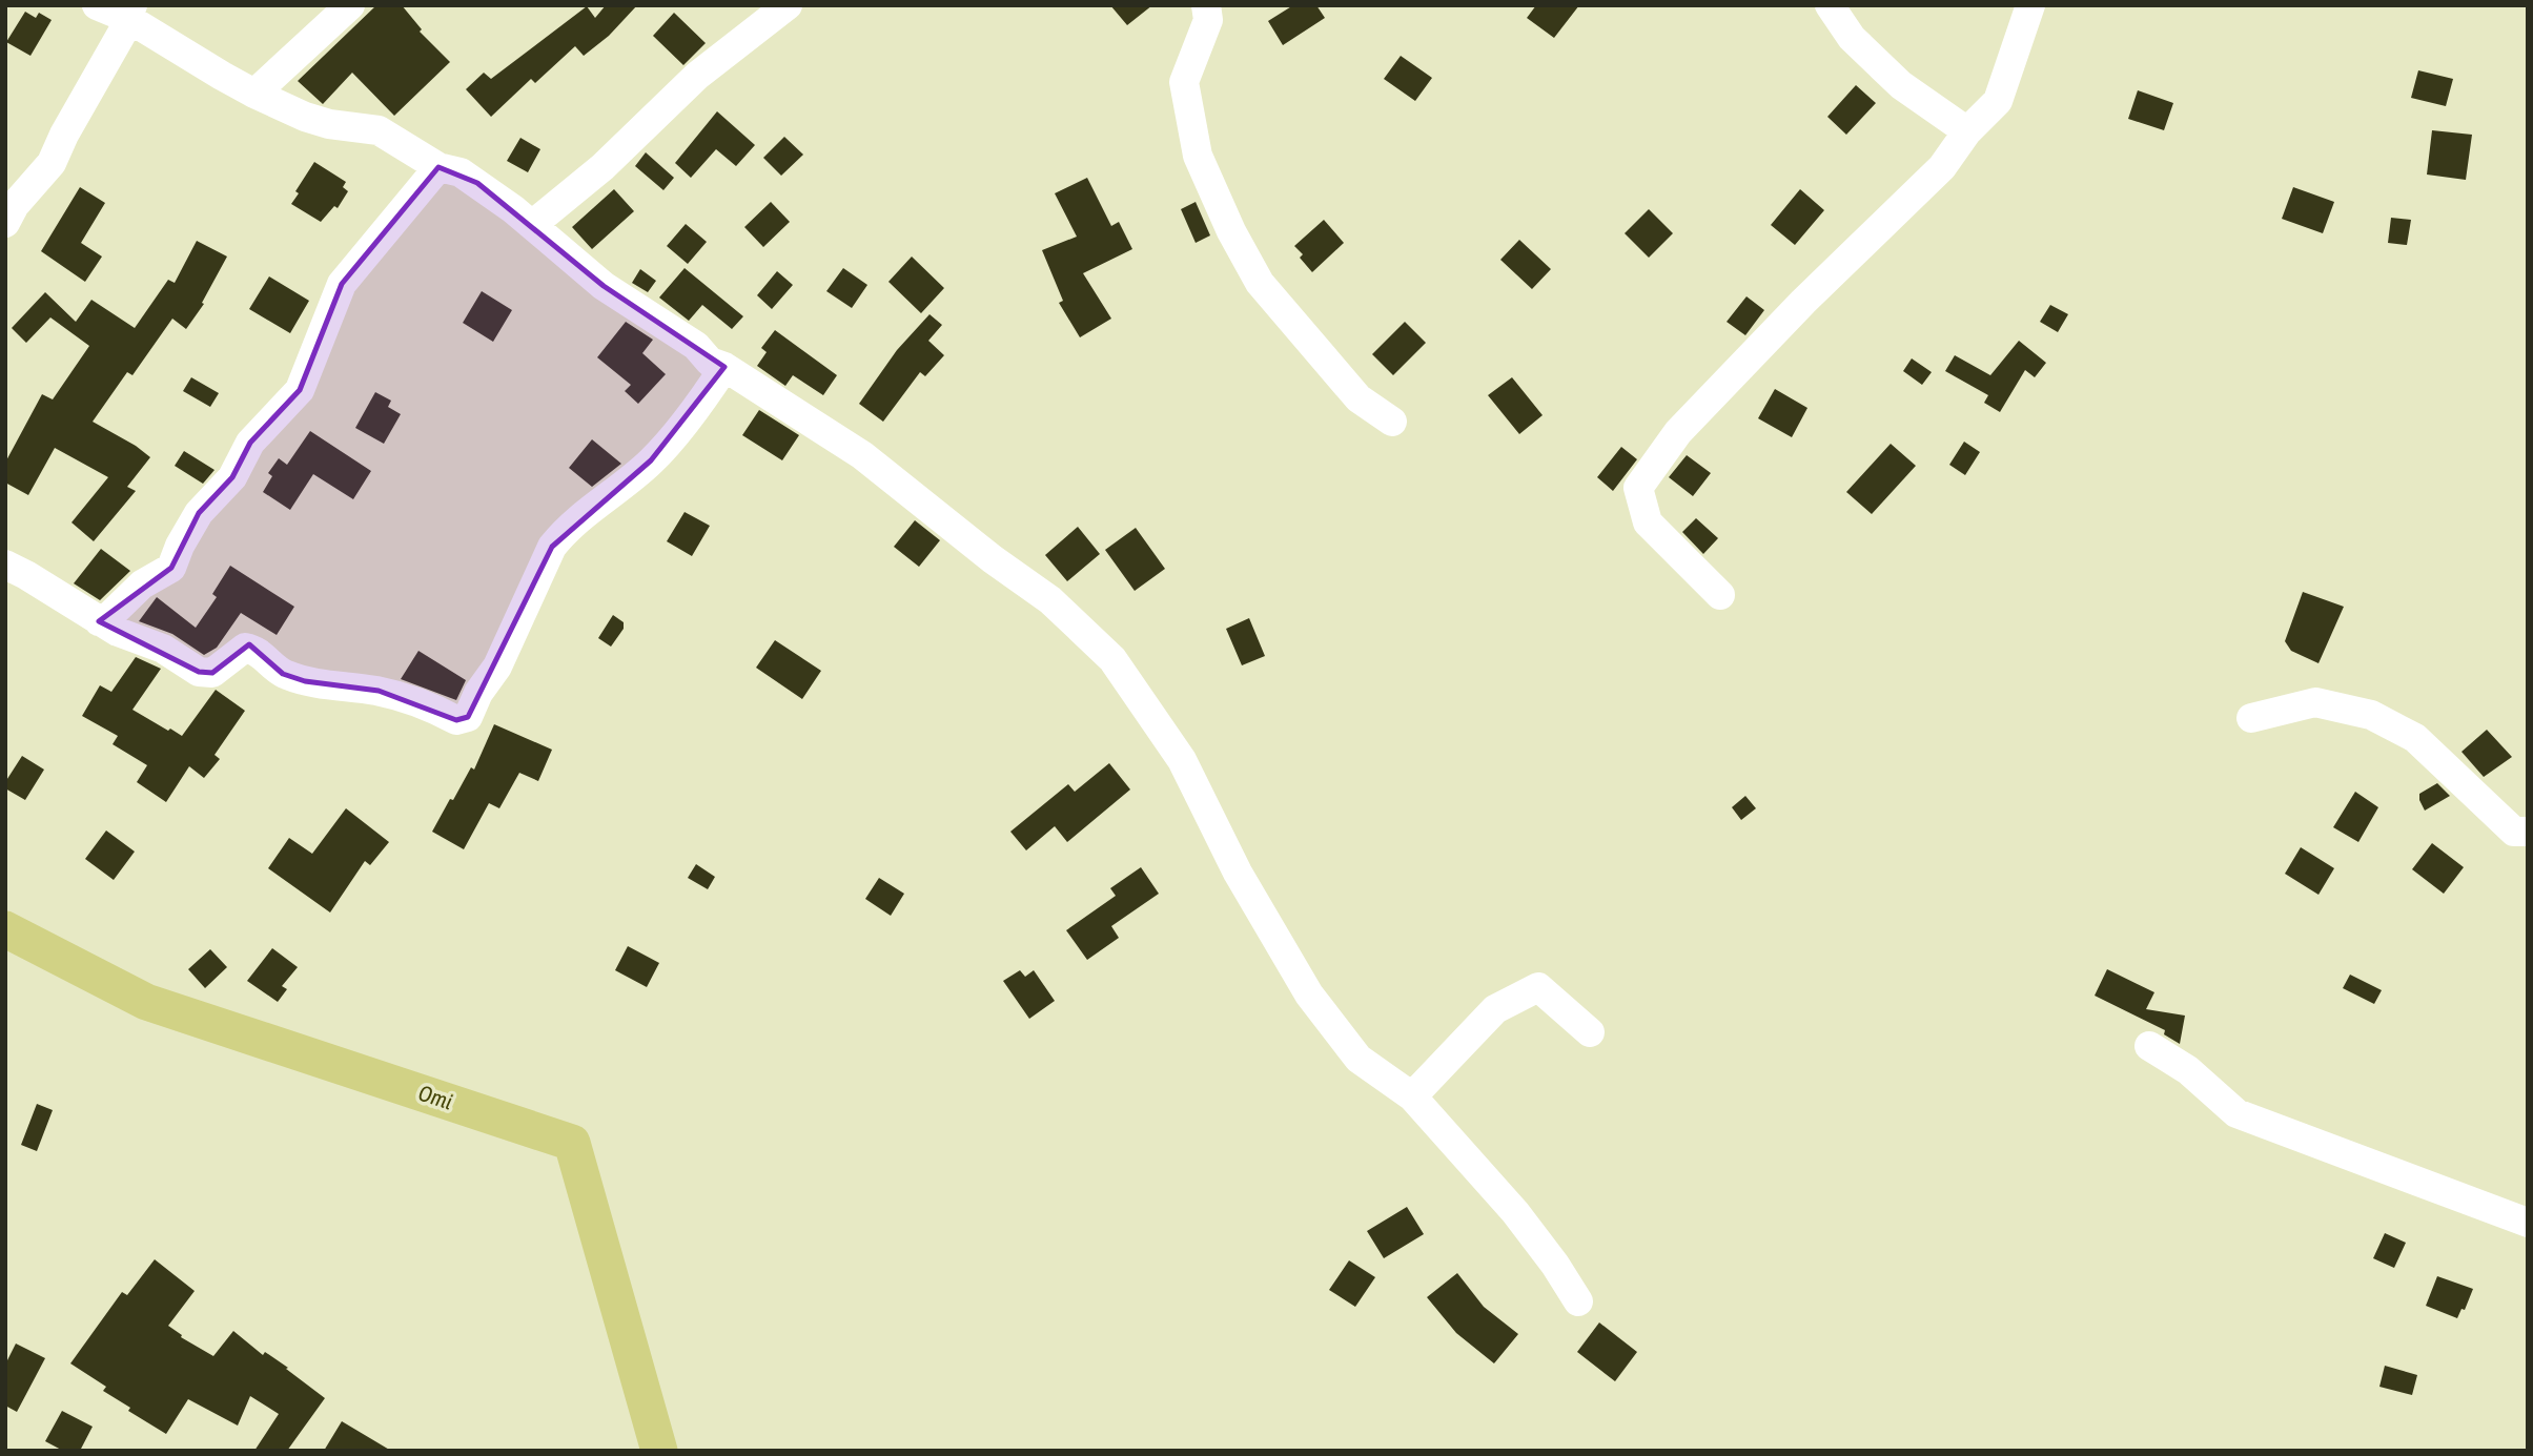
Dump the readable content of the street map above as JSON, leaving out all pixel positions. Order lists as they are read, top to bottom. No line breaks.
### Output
{"water":["Omi"]}
